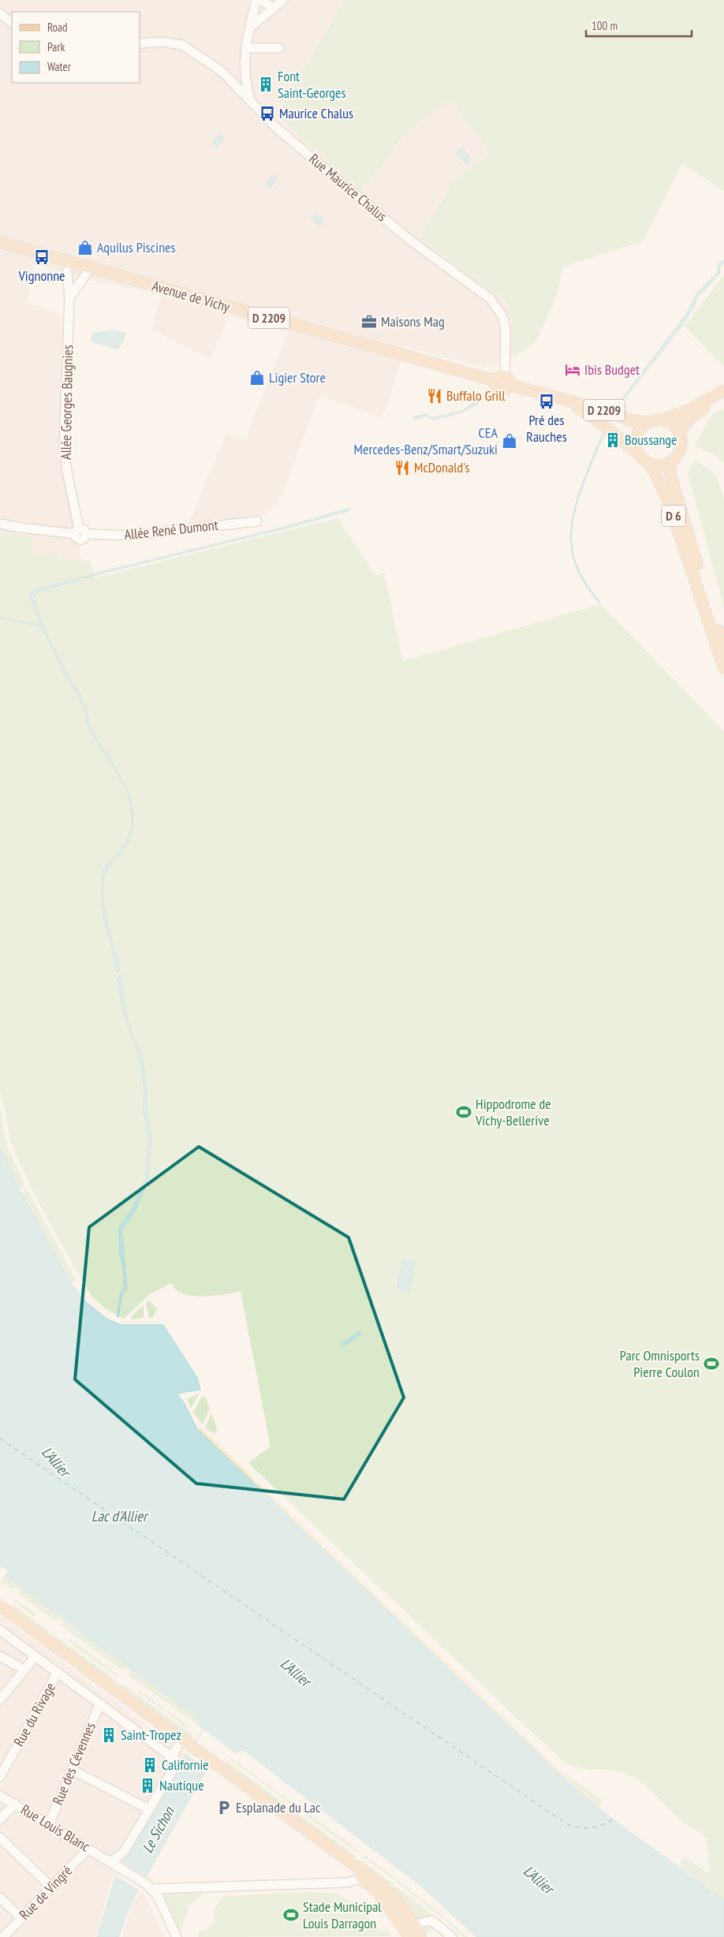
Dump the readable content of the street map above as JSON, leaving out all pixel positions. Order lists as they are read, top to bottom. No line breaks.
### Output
{"streets":{"main road":["Avenue de Vichy","D 2209","D 6"],"street":["Rue Maurice Chalus","Allée Georges Baugnies","Allée René Dumont","Rue du Rivage","Rue des Cévennes","Rue Louis Blanc","Rue de Vingré"]},"crossings":[["Rue Maurice Chalus","Avenue de Vichy"],["Avenue de Vichy","D 6"],["Allée Georges Baugnies","Allée René Dumont"],["Rue des Cévennes","Rue Louis Blanc"],["Rue Louis Blanc","Rue de Vingré"]],"water":["L'Allier","Lac d'Allier","Le Sichon"],"places":{"building":["Font Saint-Georges","Boussange","Saint-Tropez","Californie","Nautique"],"bus stop":["Maurice Chalus","Vignonne","Pré des Rauches"],"shop":["Aquilus Piscines","Ligier Store","CEA Mercedes-Benz/Smart/Suzuki"],"office":["Maisons Mag"],"hotel":["Ibis Budget"],"restaurant":["Buffalo Grill","McDonald's"],"sports":["Hippodrome de Vichy-Bellerive","Parc Omnisports Pierre Coulon","Stade Municipal Louis Darragon"],"parking":["Esplanade du Lac"]},"legend":["Road","Park","Water"],"scale_bar":"100 m"}
